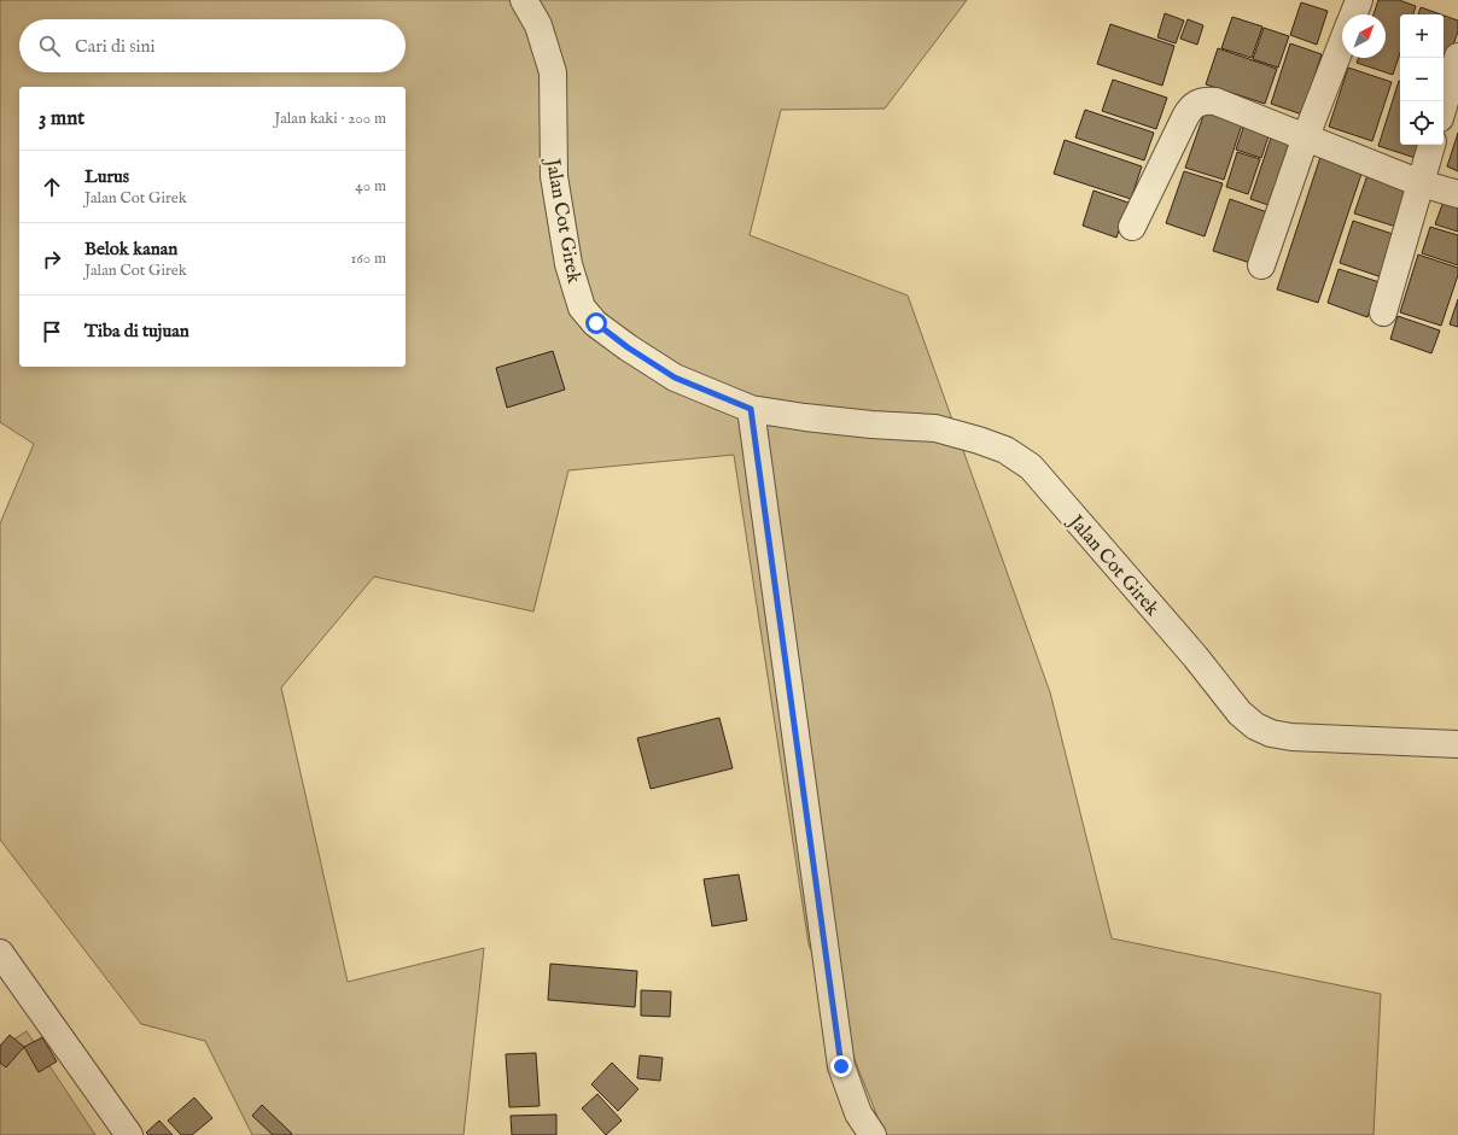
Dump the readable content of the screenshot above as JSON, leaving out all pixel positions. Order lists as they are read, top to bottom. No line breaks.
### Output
{"streets":{"street":["Jalan Cot Girek"]},"north":"top right","page":{"map_buttons":["+","−"],"search":"Cari di sini","heading":["3 mnt","Jalan kaki · 200 m"],"list":[["Lurus","Jalan Cot Girek","40 m"],["Belok kanan","Jalan Cot Girek","160 m"],"Tiba di tujuan"]}}
